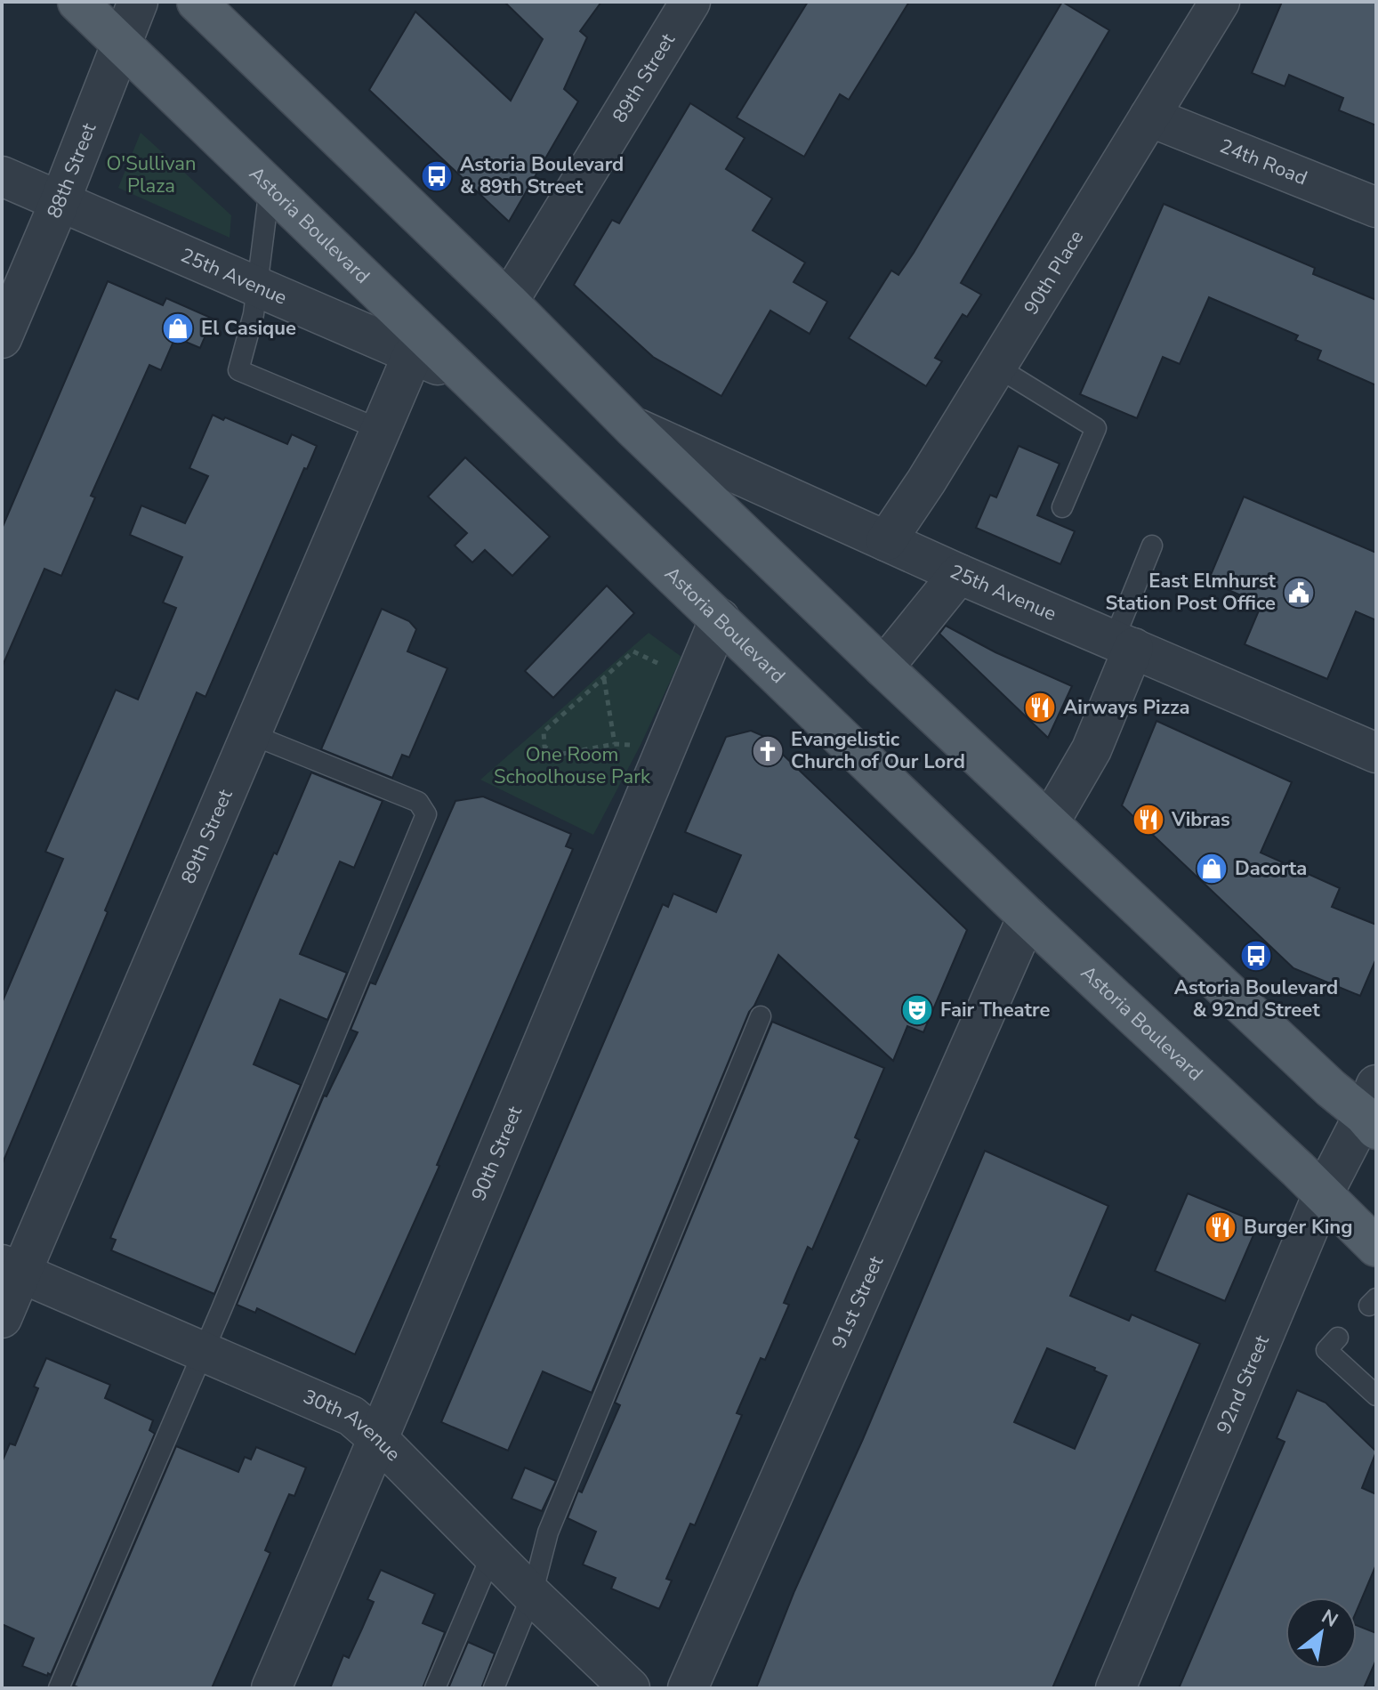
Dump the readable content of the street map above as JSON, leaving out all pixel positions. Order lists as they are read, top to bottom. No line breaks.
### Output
{"streets":{"main road":["Astoria Boulevard"],"street":["89th Street","24th Road","88th Street","90th Place","25th Avenue","90th Street","91st Street","92nd Street","30th Avenue"]},"crossings":[["89th Street","25th Avenue"],["89th Street","30th Avenue"],["24th Road","90th Place"],["88th Street","Astoria Boulevard"],["88th Street","25th Avenue"],["Astoria Boulevard","25th Avenue"],["Astoria Boulevard","90th Street"],["Astoria Boulevard","91st Street"],["Astoria Boulevard","92nd Street"],["90th Place","25th Avenue"],["90th Street","30th Avenue"]],"parks":["O'Sullivan Plaza","One Room Schoolhouse Park"],"places":{"bus stop":["Astoria Boulevard & 89th Street","Astoria Boulevard & 92nd Street"],"shop":["El Casique","Dacorta"],"public building":["East Elmhurst Station Post Office"],"restaurant":["Airways Pizza","Vibras","Burger King"],"church":["Evangelistic Church of Our Lord"],"theatre":["Fair Theatre"]},"north":"top right"}
